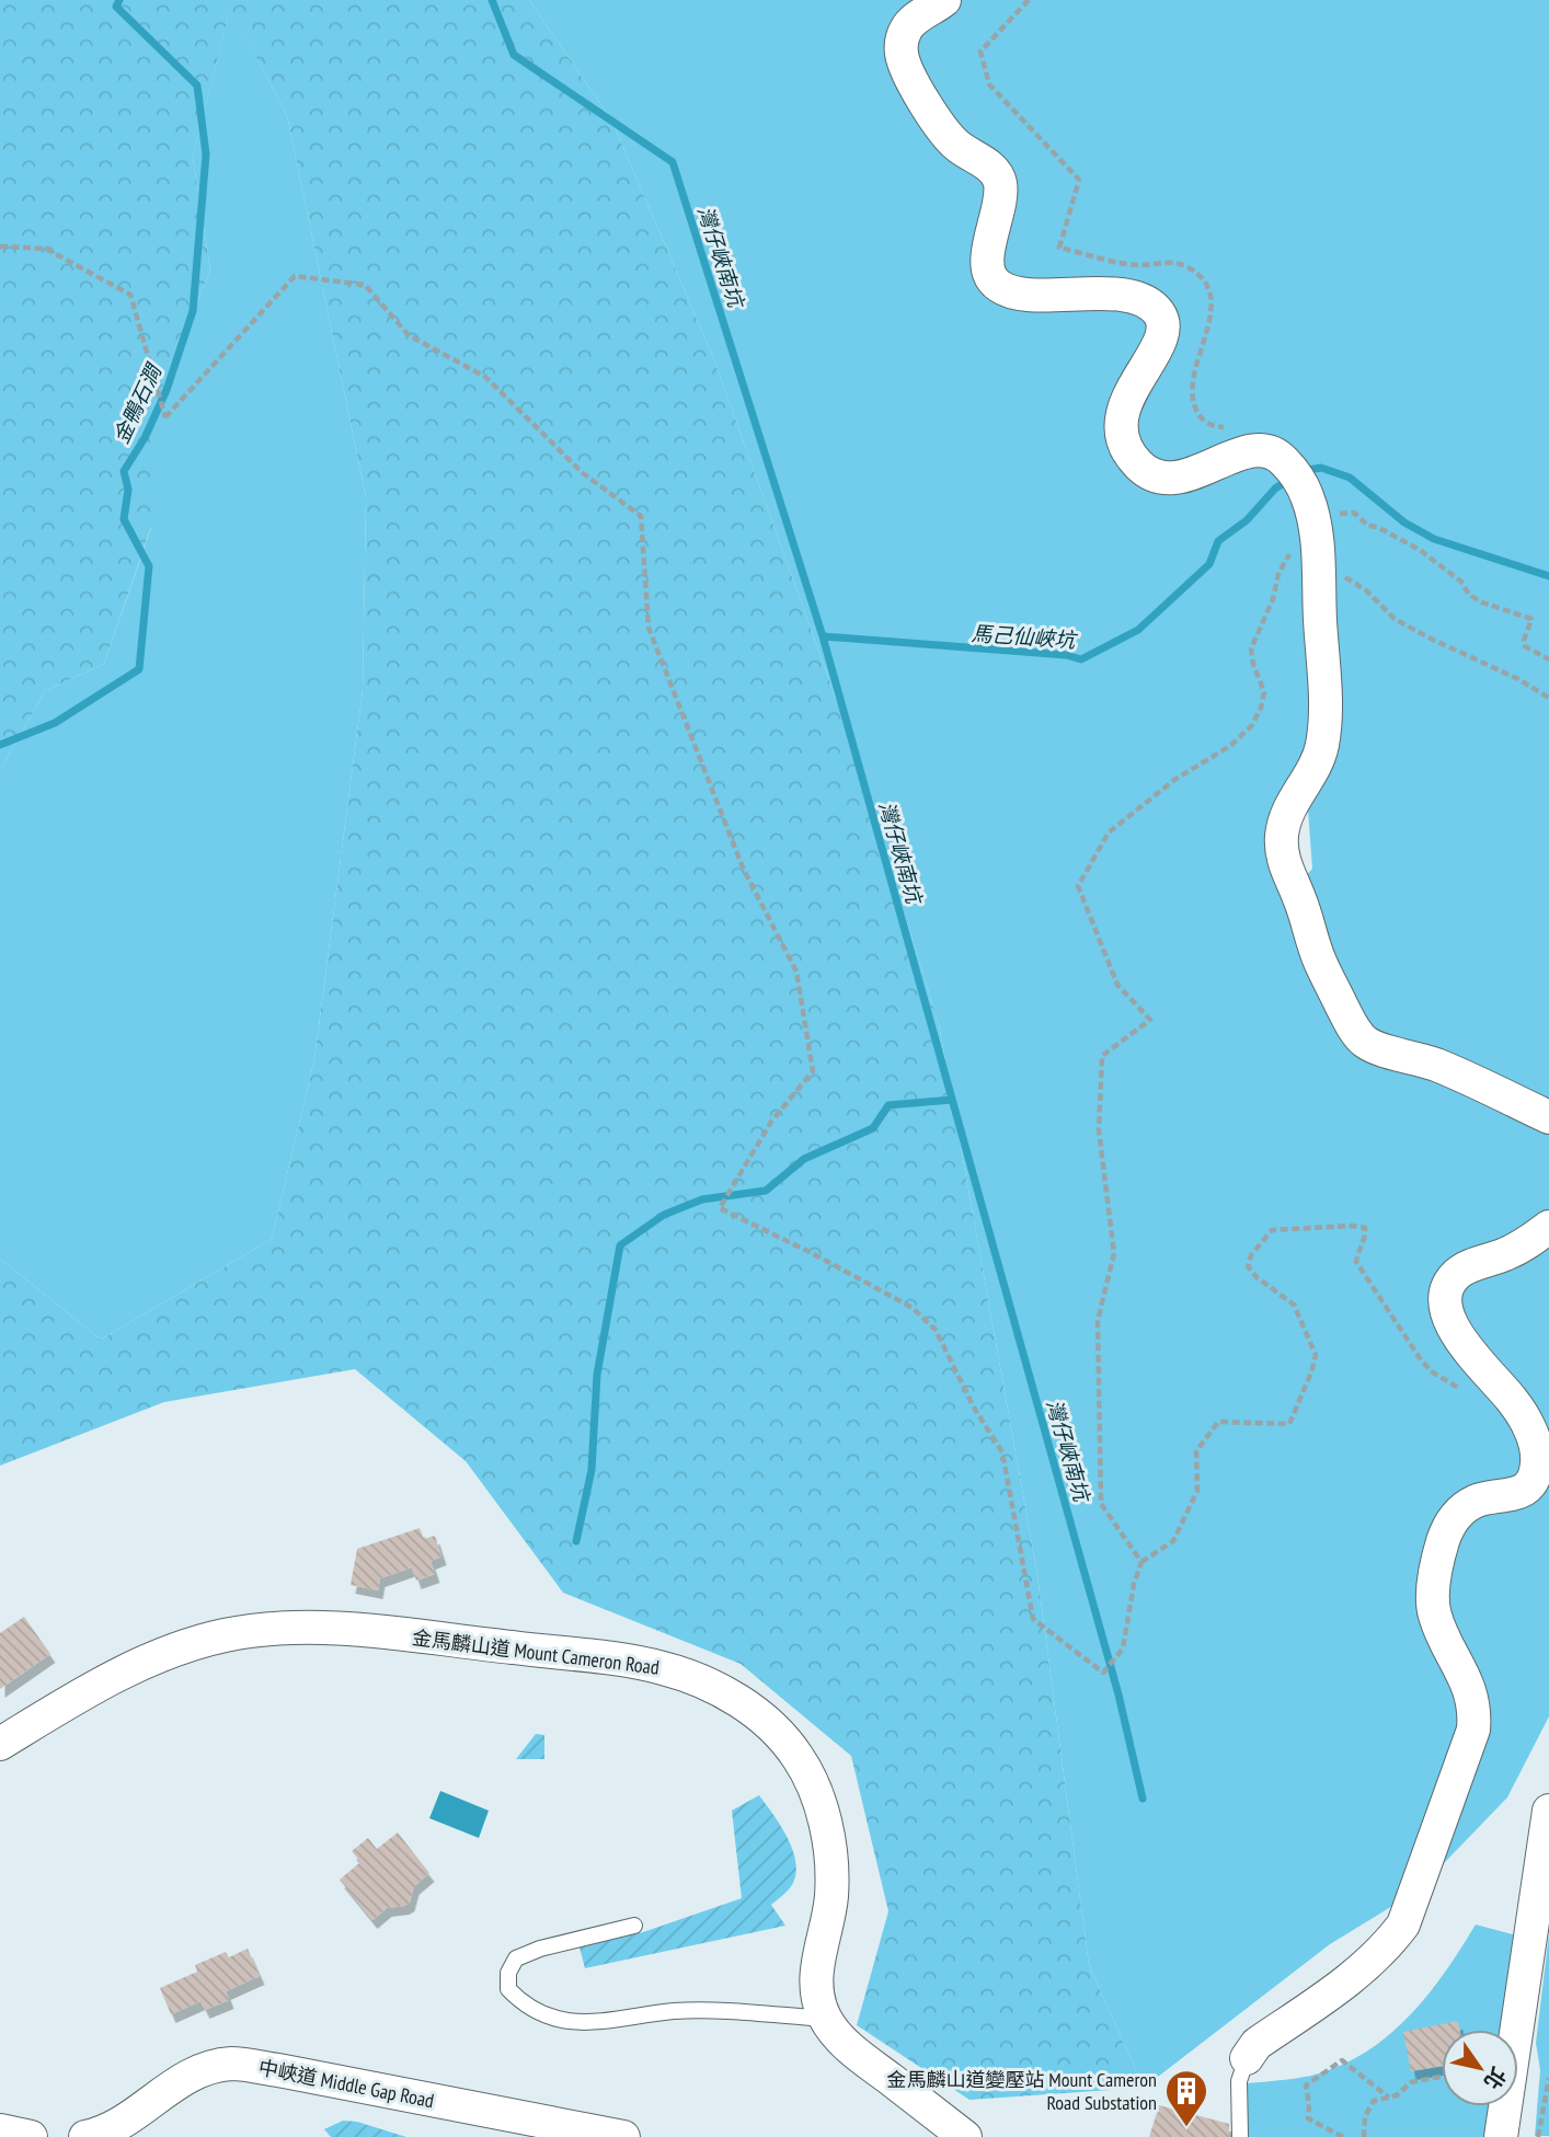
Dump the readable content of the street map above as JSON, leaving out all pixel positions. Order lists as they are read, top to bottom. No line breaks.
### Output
{"streets":{"street":["金馬麟山道 Mount Cameron Road","中峽道 Middle Gap Road"]},"water":["灣仔峽南坑","金鴨石澗","馬己仙峽坑"],"places":{"building":["金馬麟山道變壓站 Mount Cameron Road Substation"]},"north":"bottom right"}
